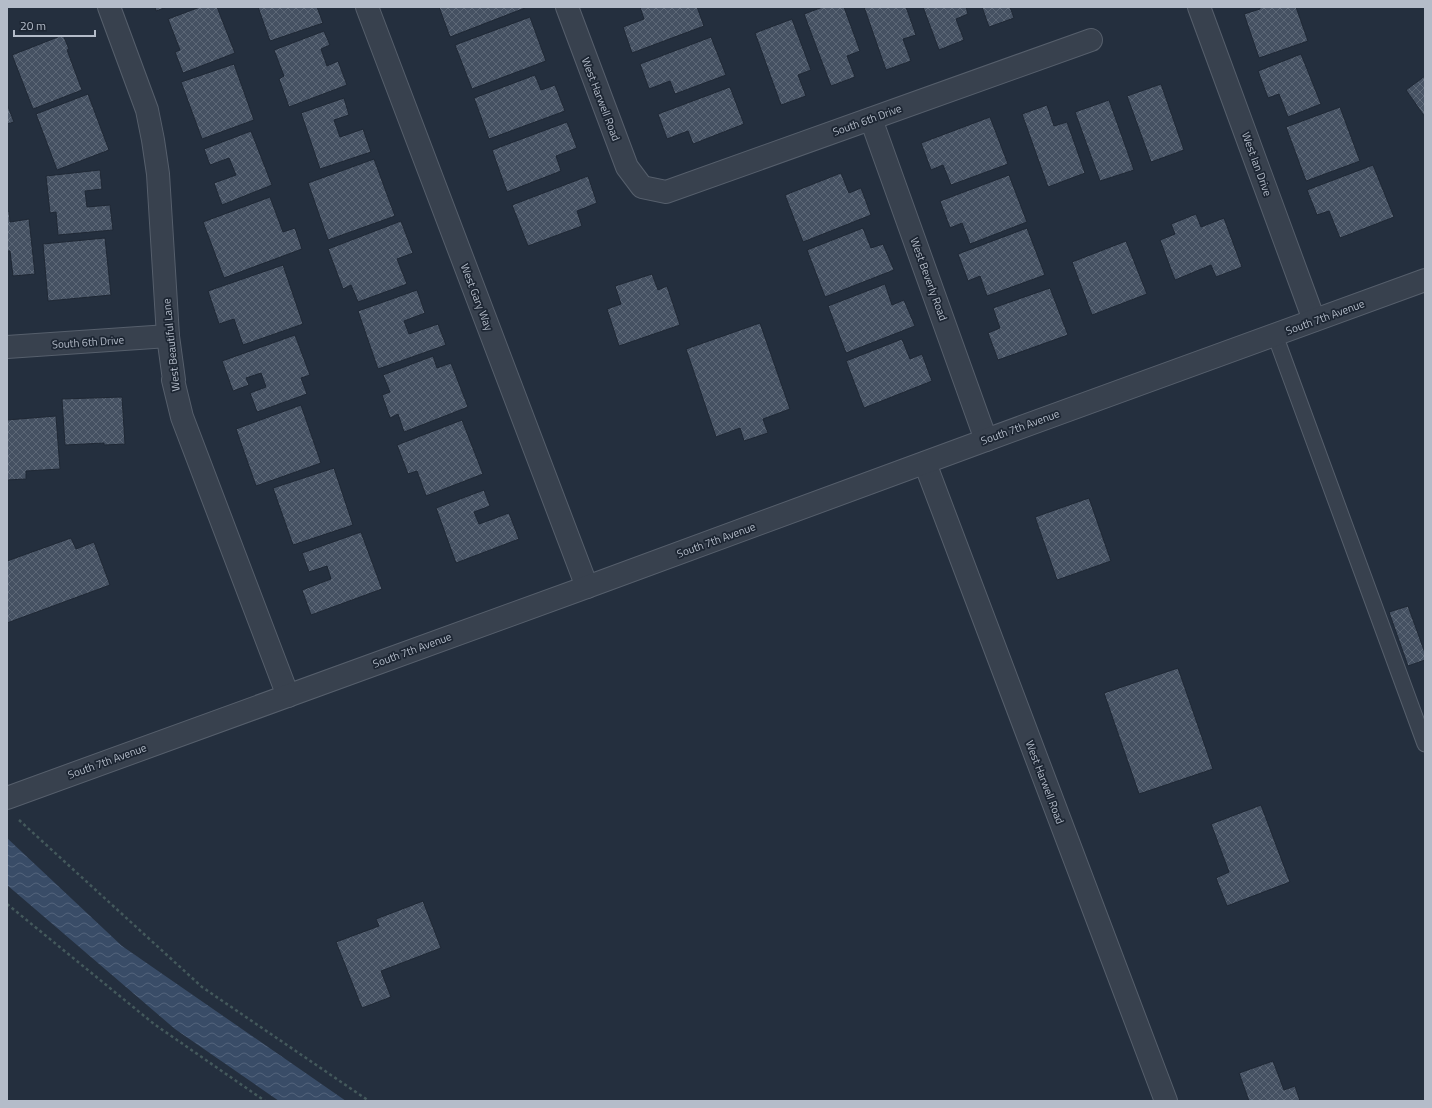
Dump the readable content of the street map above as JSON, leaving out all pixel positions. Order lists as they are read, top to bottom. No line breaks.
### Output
{"streets":{"street":["West Harwell Road","South 6th Drive","West Ian Drive","West Beverly Road","West Gary Way","South 7th Avenue","West Beautiful Lane"]},"crossings":[["West Harwell Road","South 6th Drive"],["West Harwell Road","South 7th Avenue"],["South 6th Drive","West Beverly Road"],["South 6th Drive","West Beautiful Lane"],["West Ian Drive","South 7th Avenue"],["West Beverly Road","South 7th Avenue"],["West Gary Way","South 7th Avenue"],["South 7th Avenue","West Beautiful Lane"]],"scale_bar":"20 m"}
